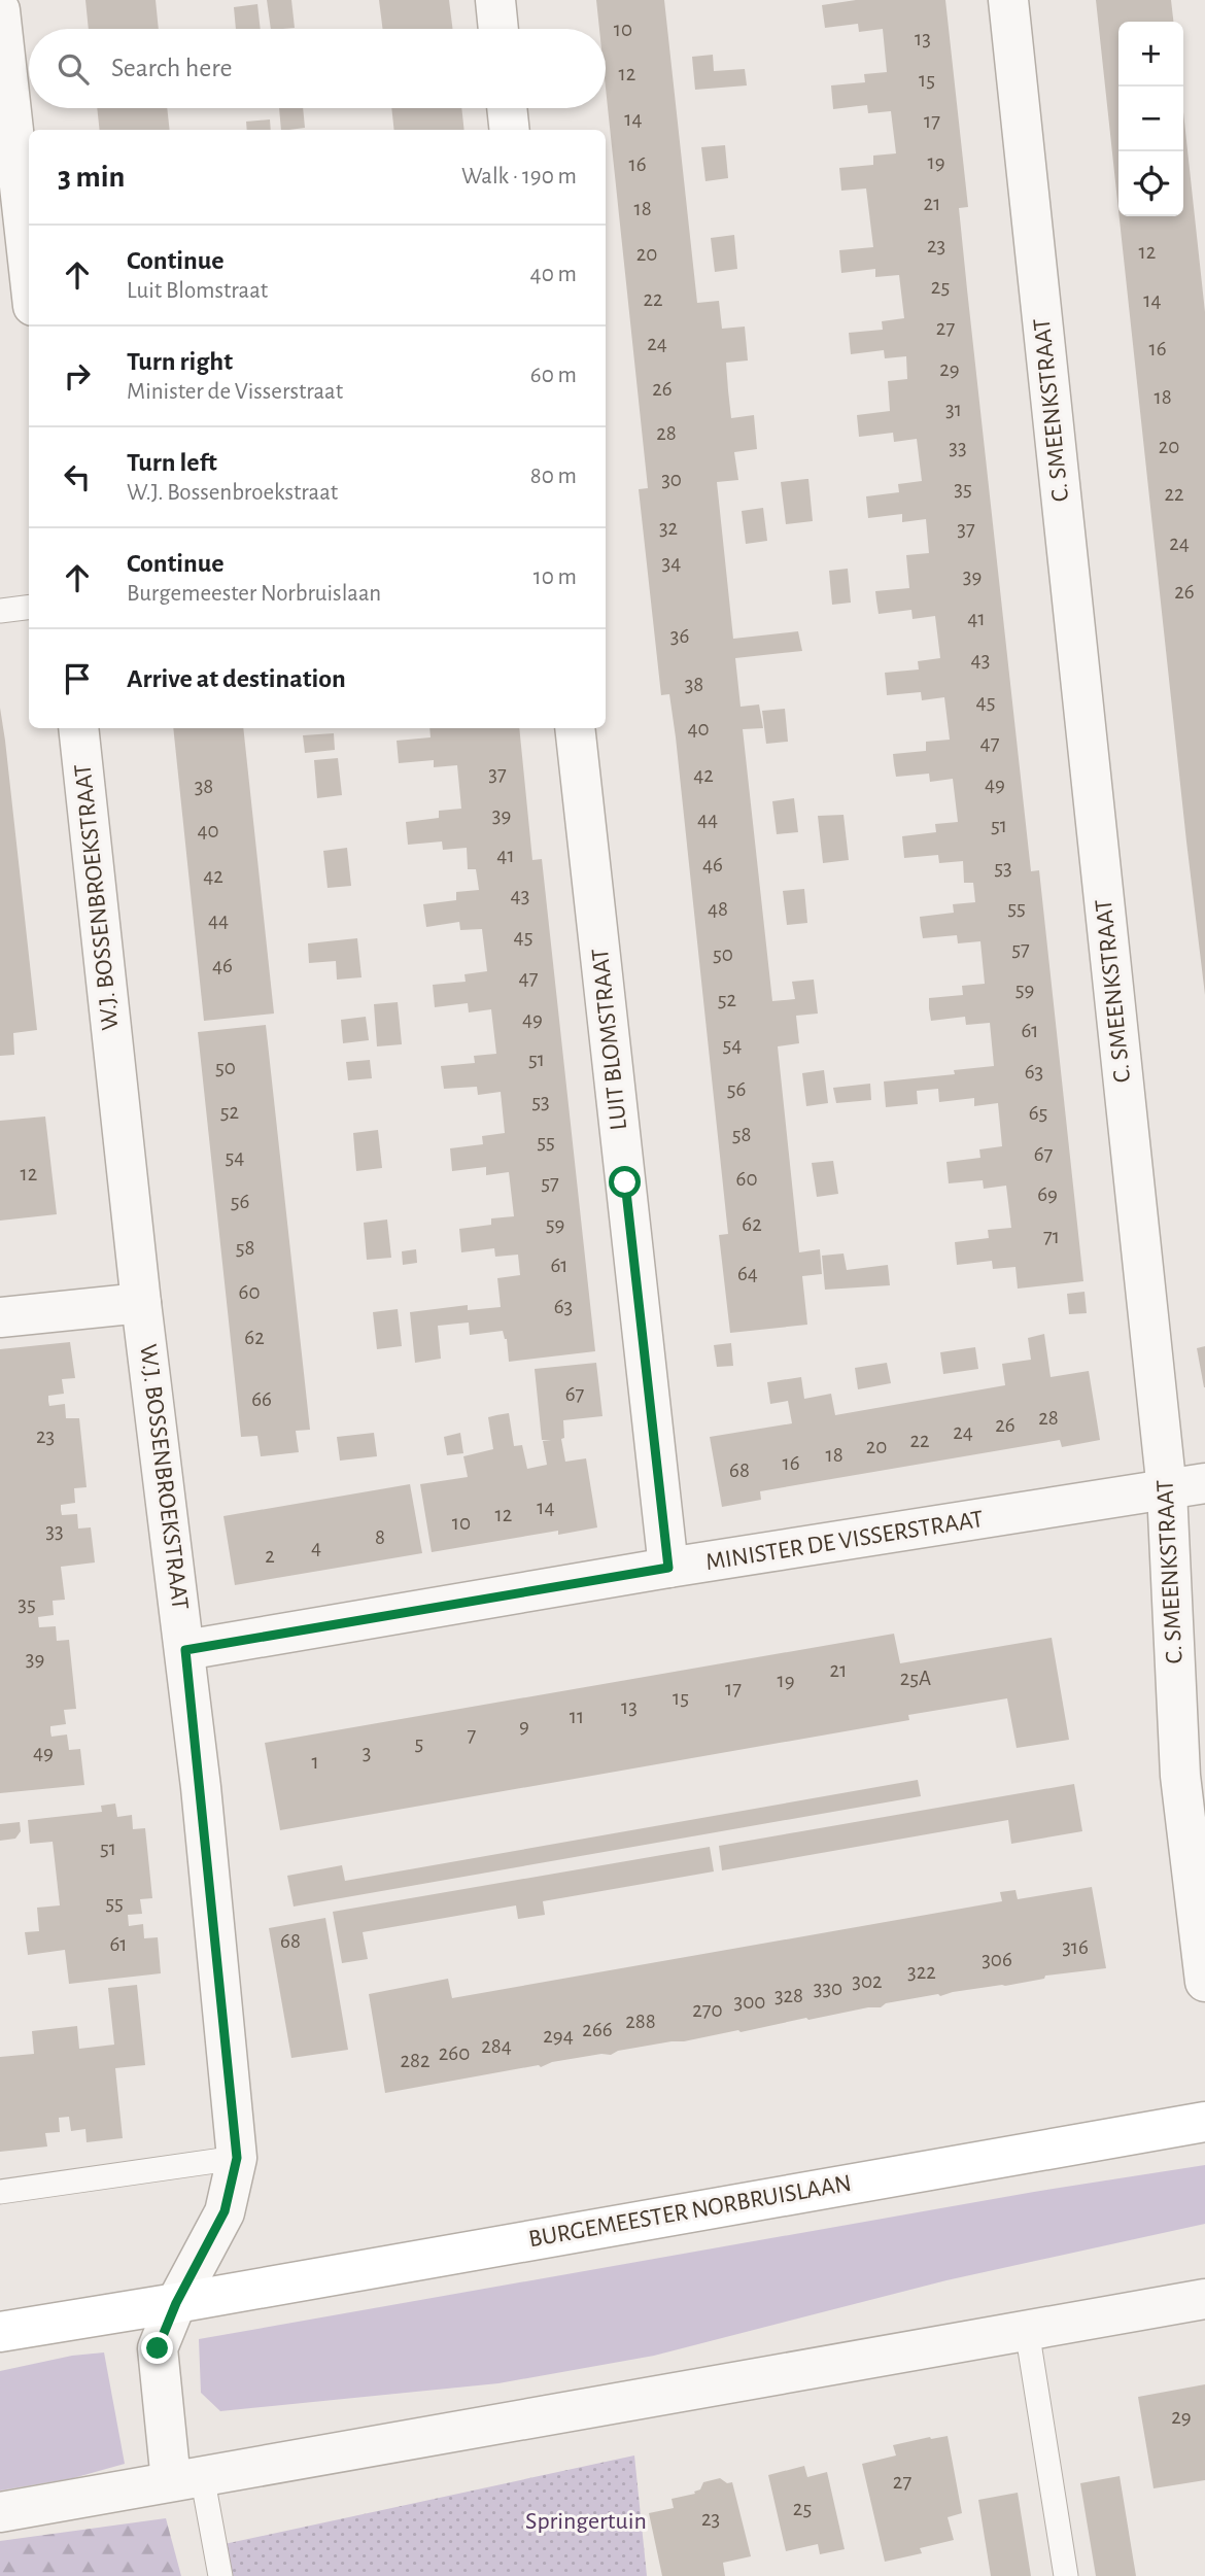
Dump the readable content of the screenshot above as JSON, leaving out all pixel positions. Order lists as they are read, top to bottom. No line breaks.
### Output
{"streets":{"main road":["BURGEMEESTER NORBRUISLAAN"],"street":["C. SMEENKSTRAAT","W.J. BOSSENBROEKSTRAAT","LUIT BLOMSTRAAT","MINISTER DE VISSERSTRAAT"]},"crossings":[["C. SMEENKSTRAAT","MINISTER DE VISSERSTRAAT"],["W.J. BOSSENBROEKSTRAAT","MINISTER DE VISSERSTRAAT"],["W.J. BOSSENBROEKSTRAAT","BURGEMEESTER NORBRUISLAAN"],["LUIT BLOMSTRAAT","MINISTER DE VISSERSTRAAT"]],"parks":["Springertuin"],"house_numbers":["10","13","12","15","14","17","19","16","21","18","23","12","20","25","22","14","27","24","16","29","26","18","31","28","20","33","30","35","22","32","37","24","34","39","26","41","36","43","38","45","40","47","37","42","49","38","39","44","51","40","41","46","53","42","43","55","48","44","45","57","50","46","47","59","52","49","61","54","51","50","63","56","53","52","65","58","55","67","54","12","60","57","69","56","59","62","71","58","61","64","60","63","62","67","66","28","26","24","23","22","20","18","16","68","14","12","10","33","8","4","2","35","39","21","25A","19","17","15","13","11","9","7","5","49","3","1","51","55","68","61","316","306","322","302","330","328","300","270","288","266","294","284","260","282","29","27","25","23"],"page":{"map_buttons":["+","−"],"search":"Search here","heading":["3 min","Walk · 190 m"],"list":[["Continue","Luit Blomstraat","40 m"],["Turn right","Minister de Visserstraat","60 m"],["Turn left","W.J. Bossenbroekstraat","80 m"],["Continue","Burgemeester Norbruislaan","10 m"],"Arrive at destination"]}}
